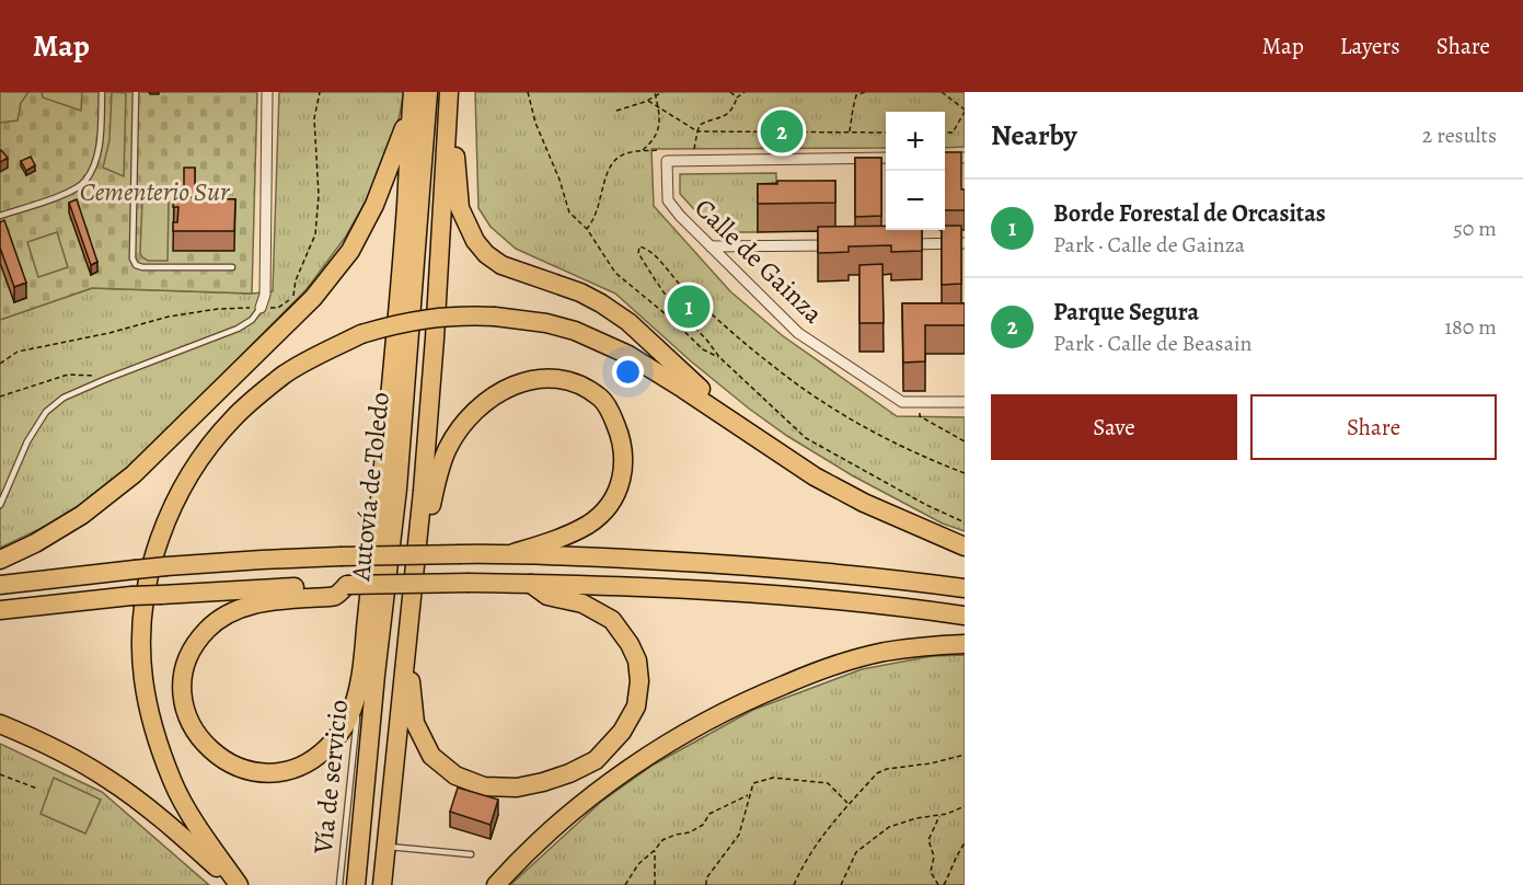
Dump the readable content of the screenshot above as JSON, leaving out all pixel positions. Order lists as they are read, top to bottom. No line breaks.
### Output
{"streets":{"highway":["Autovía de Toledo"],"street":["Calle de Gainza"],"lane":["Vía de servicio"]},"parks":["Cementerio Sur"],"page":{"header":"Map","nav":["Map","Layers","Share"],"heading":["Nearby","2 results"],"pins":["2","1"],"map_buttons":["+","−"],"list":[{"mark":"1","name":"Borde Forestal de Orcasitas","note":"Park · Calle de Gainza","value":"50 m"},{"mark":"2","name":"Parque Segura","note":"Park · Calle de Beasain","value":"180 m"}],"buttons":["Save","Share"]}}
